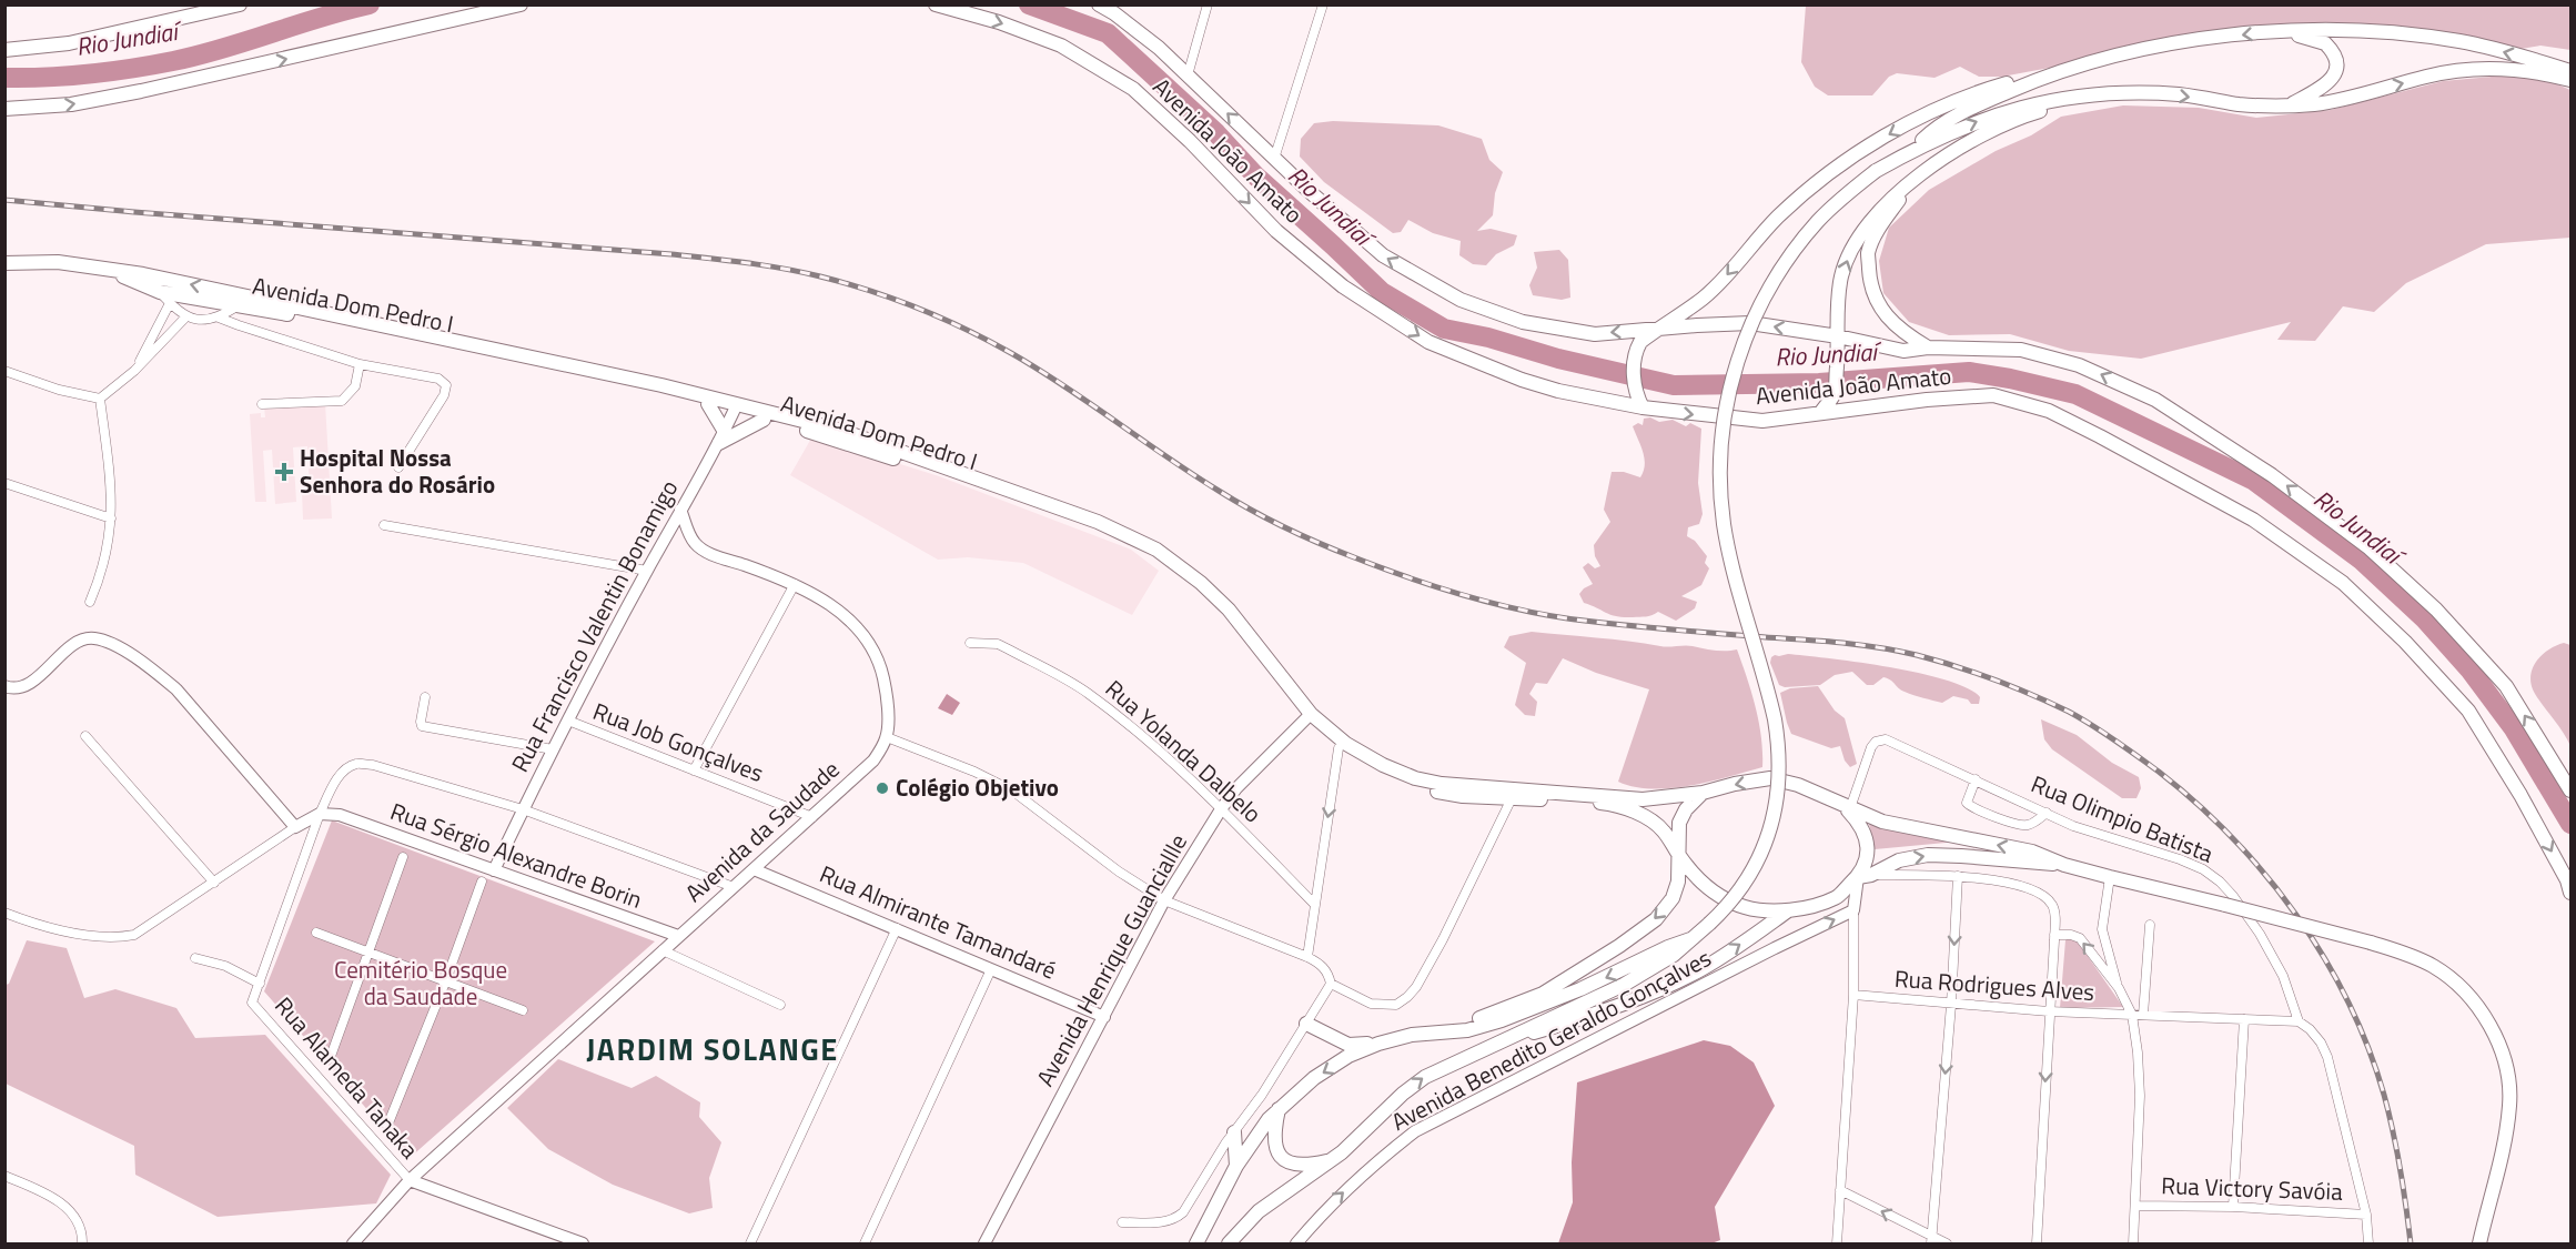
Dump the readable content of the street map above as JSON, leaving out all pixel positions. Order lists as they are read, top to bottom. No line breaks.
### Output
{"streets":{"main road":["Avenida João Amato","Avenida Dom Pedro I"],"street":["Rua Francisco Valentin Bonamigo","Rua Job Gonçalves","Rua Yolanda Dalbelo","Rua Olimpio Batista","Avenida da Saudade","Rua Sérgio Alexandre Borin","Rua Almirante Tamandaré","Avenida Henrique Guanciallle","Rua Rodrigues Alves","Avenida Benedito Geraldo Gonçalves","Rua Alameda Tanaka","Rua Victory Savóia"]},"crossings":[["Avenida Dom Pedro I","Rua Francisco Valentin Bonamigo"],["Avenida Dom Pedro I","Avenida Henrique Guanciallle"],["Rua Francisco Valentin Bonamigo","Rua Job Gonçalves"],["Rua Francisco Valentin Bonamigo","Rua Sérgio Alexandre Borin"],["Rua Francisco Valentin Bonamigo","Rua Alameda Tanaka"],["Rua Job Gonçalves","Avenida da Saudade"],["Rua Yolanda Dalbelo","Avenida Henrique Guanciallle"],["Rua Olimpio Batista","Rua Rodrigues Alves"],["Rua Olimpio Batista","Rua Victory Savóia"],["Avenida da Saudade","Rua Sérgio Alexandre Borin"],["Avenida da Saudade","Rua Almirante Tamandaré"],["Avenida da Saudade","Rua Alameda Tanaka"],["Rua Sérgio Alexandre Borin","Rua Alameda Tanaka"],["Rua Almirante Tamandaré","Avenida Henrique Guanciallle"]],"one_way":["Avenida Benedito Geraldo Gonçalves"],"districts":["JARDIM SOLANGE"],"water":["Rio Jundiaí"],"parks":["Cemitério Bosque da Saudade"],"places":{"health":["Hospital Nossa Senhora do Rosário"],"other":["Colégio Objetivo"]}}
